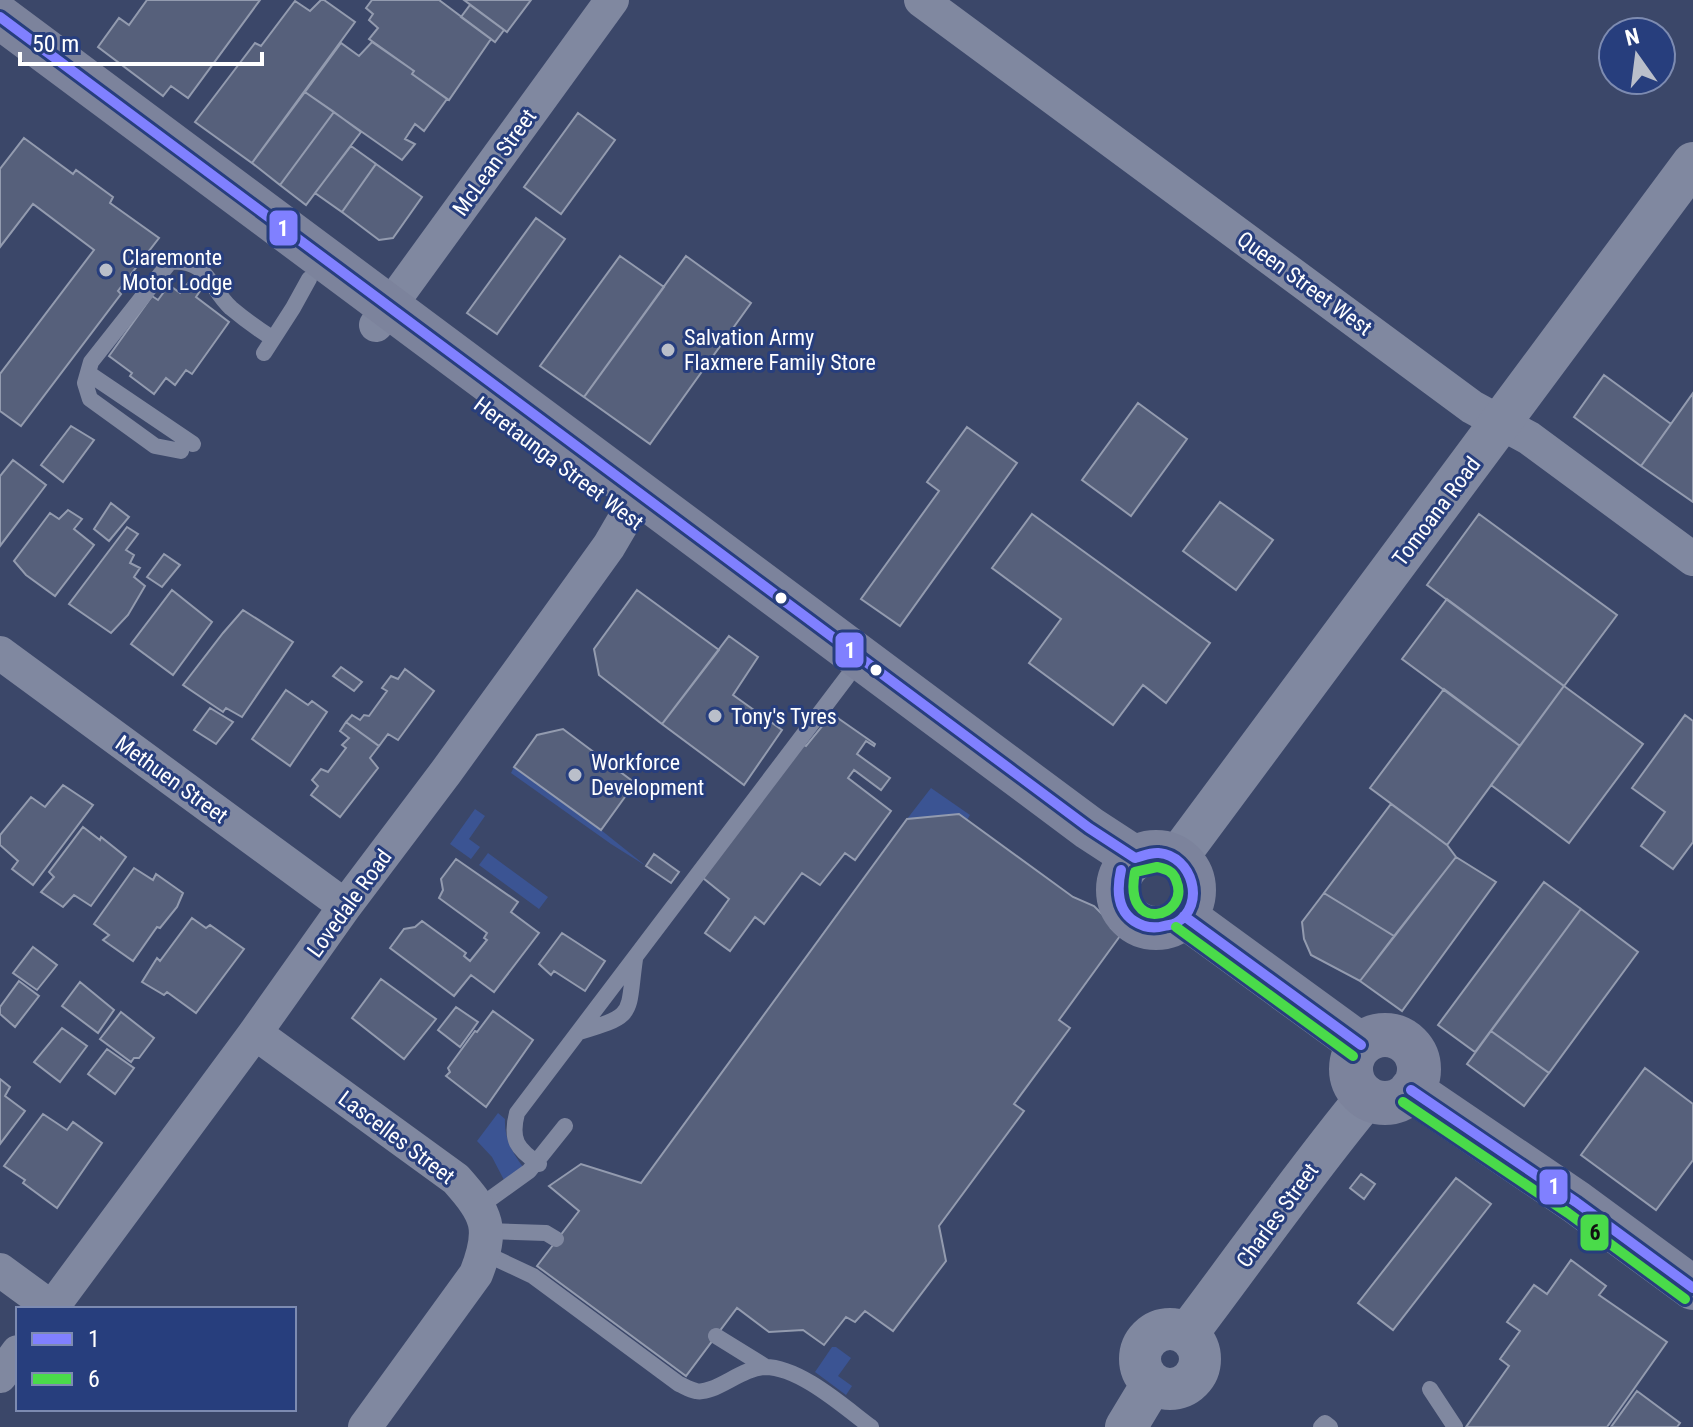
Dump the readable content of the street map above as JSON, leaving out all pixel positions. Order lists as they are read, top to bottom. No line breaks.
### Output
{"streets":{"main road":["Heretaunga Street West"],"street":["McLean Street","Queen Street West","Tomoana Road","Methuen Street","Lovedale Road","Lascelles Street","Charles Street"]},"crossings":[["McLean Street","Heretaunga Street West"],["Queen Street West","Tomoana Road"],["Heretaunga Street West","Tomoana Road"],["Heretaunga Street West","Lovedale Road"],["Methuen Street","Lovedale Road"],["Lovedale Road","Lascelles Street"]],"places":["Claremonte Motor Lodge","Salvation Army Flaxmere Family Store","Tony's Tyres","Workforce Development"],"lines":["transit line 1","transit line 6"],"legend":["1","6"],"scale_bar":"50 m","north":"top"}
